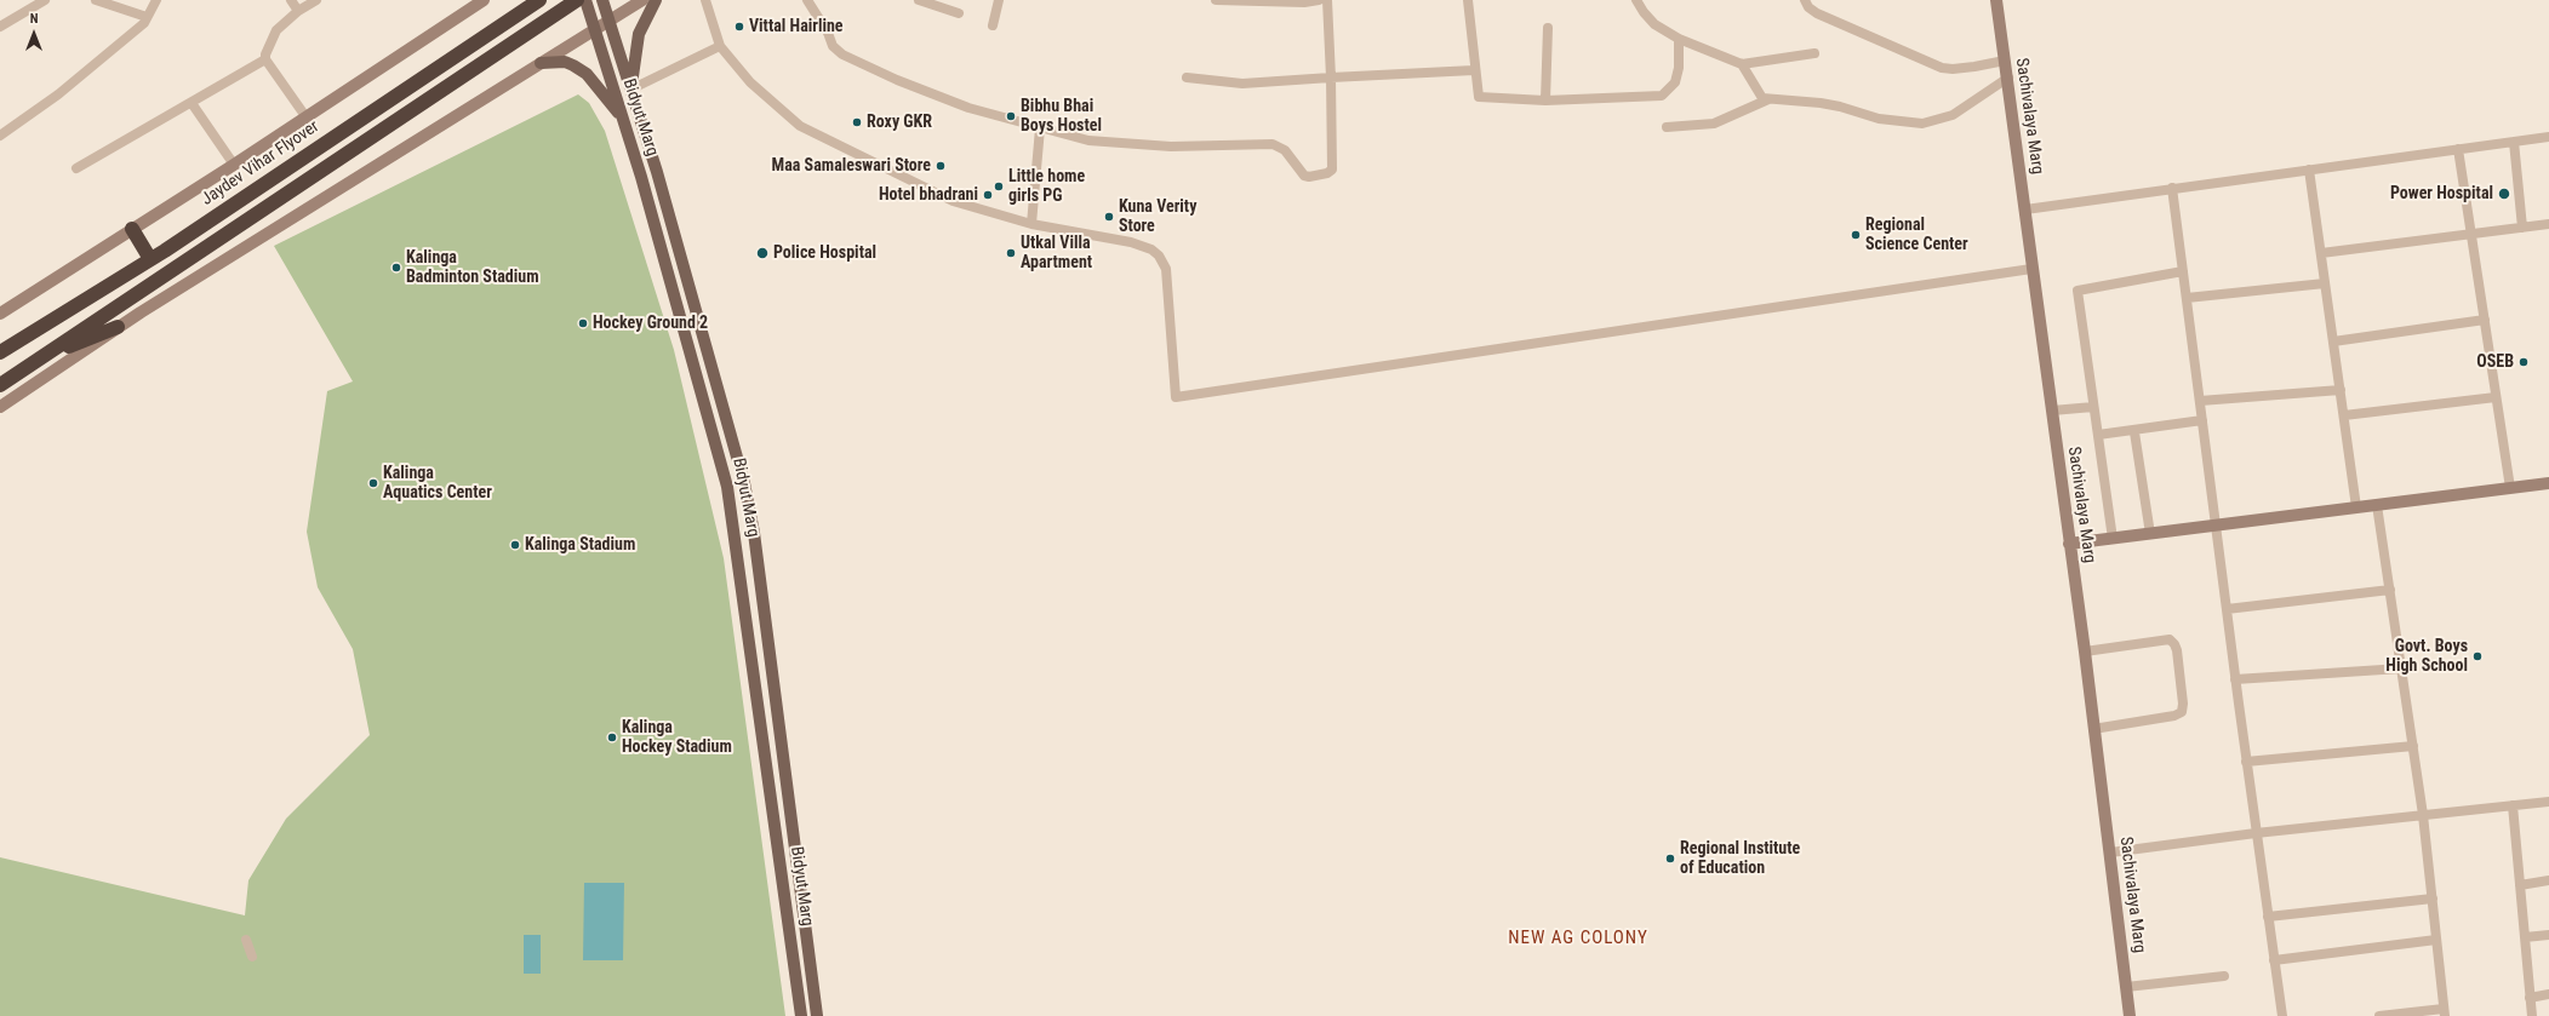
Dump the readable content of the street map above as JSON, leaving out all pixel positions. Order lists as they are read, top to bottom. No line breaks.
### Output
{"streets":{"highway":["Jaydev Vihar Flyover"],"main road":["Bidyut Marg"],"street":["Sachivalaya Marg"]},"districts":["NEW AG COLONY"],"places":["Vittal Hairline","Bibhu Bhai Boys Hostel","Roxy GKR","Maa Samaleswari Store","Little home girls PG","Power Hospital","Hotel bhadrani","Kuna Verity Store","Regional Science Center","Police Hospital","Utkal Villa Apartment","Kalinga Badminton Stadium","Hockey Ground 2","OSEB","Kalinga Aquatics Center","Kalinga Stadium","Govt. Boys High School","Kalinga Hockey Stadium","Regional Institute of Education"],"north":"top"}
